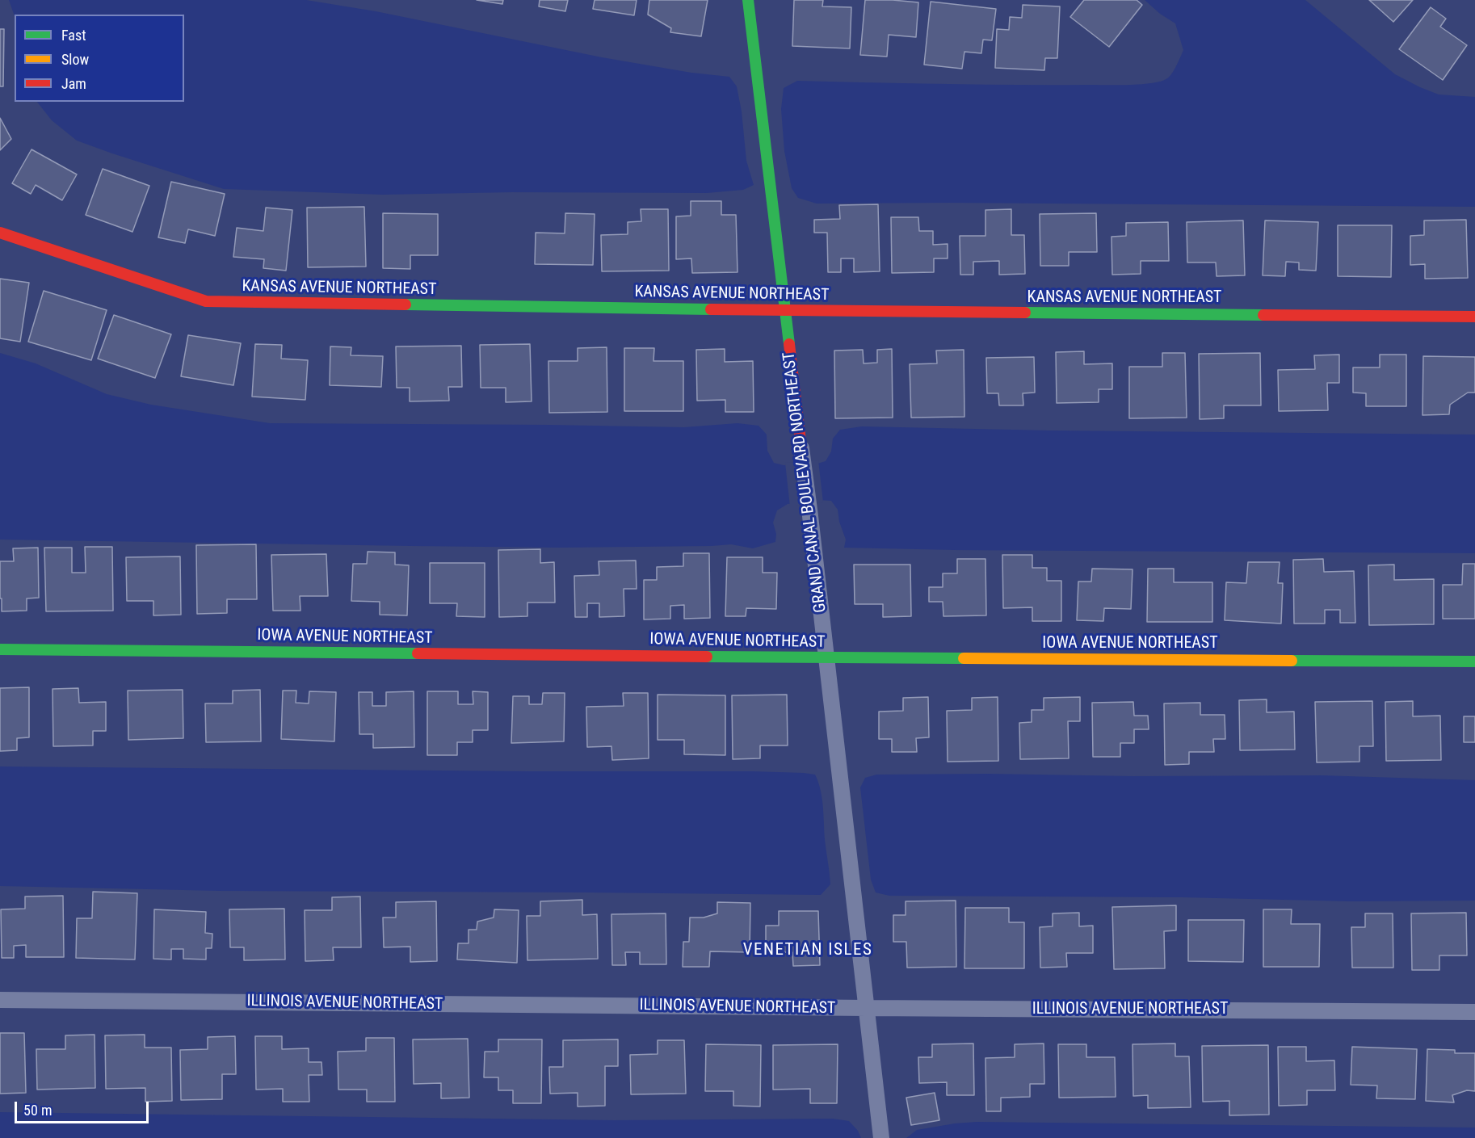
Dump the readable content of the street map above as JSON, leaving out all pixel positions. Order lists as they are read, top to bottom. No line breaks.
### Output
{"streets":{"street":["KANSAS AVENUE NORTHEAST","GRAND CANAL BOULEVARD NORTHEAST","IOWA AVENUE NORTHEAST","ILLINOIS AVENUE NORTHEAST"]},"crossings":[["KANSAS AVENUE NORTHEAST","GRAND CANAL BOULEVARD NORTHEAST"],["GRAND CANAL BOULEVARD NORTHEAST","IOWA AVENUE NORTHEAST"],["GRAND CANAL BOULEVARD NORTHEAST","ILLINOIS AVENUE NORTHEAST"]],"districts":["VENETIAN ISLES"],"legend":["Fast","Slow","Jam"],"scale_bar":"50 m"}
